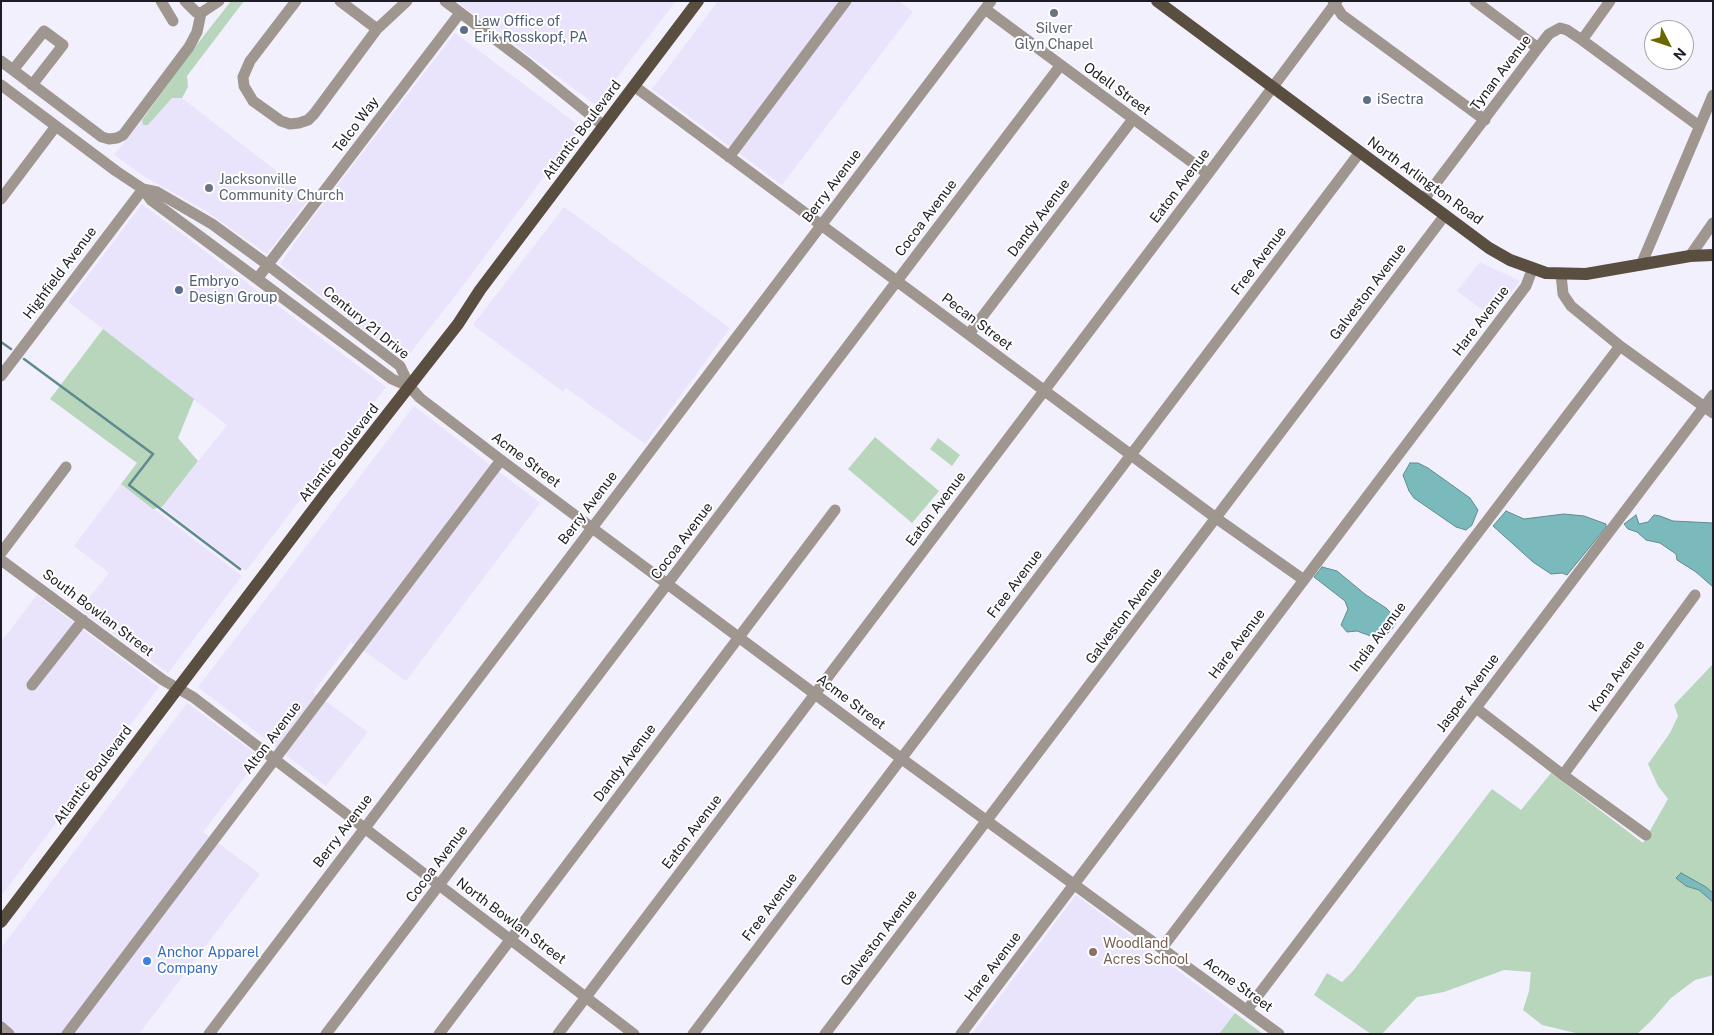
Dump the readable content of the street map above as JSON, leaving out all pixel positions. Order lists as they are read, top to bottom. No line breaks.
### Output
{"streets":{"main road":["Atlantic Boulevard","North Arlington Road"],"street":["Tynan Avenue","Odell Street","Telco Way","Berry Avenue","Eaton Avenue","Cocoa Avenue","Dandy Avenue","Free Avenue","Highfield Avenue","Galveston Avenue","Hare Avenue","Pecan Street","Century 21 Drive","Acme Street","South Bowlan Street","India Avenue","Kona Avenue","Jasper Avenue","Alton Avenue","North Bowlan Street"]},"crossings":[["Tynan Avenue","North Arlington Road"],["Odell Street","Berry Avenue"],["Odell Street","Eaton Avenue"],["Odell Street","Cocoa Avenue"],["Odell Street","Dandy Avenue"],["Telco Way","Century 21 Drive"],["Atlantic Boulevard","Pecan Street"],["Atlantic Boulevard","Century 21 Drive"],["Atlantic Boulevard","Acme Street"],["Atlantic Boulevard","South Bowlan Street"],["Atlantic Boulevard","North Bowlan Street"],["North Arlington Road","Eaton Avenue"],["North Arlington Road","Free Avenue"],["North Arlington Road","Galveston Avenue"],["North Arlington Road","Hare Avenue"],["Berry Avenue","Pecan Street"],["Berry Avenue","Acme Street"],["Berry Avenue","North Bowlan Street"],["Eaton Avenue","Pecan Street"],["Eaton Avenue","Acme Street"],["Eaton Avenue","North Bowlan Street"],["Cocoa Avenue","Pecan Street"],["Cocoa Avenue","Acme Street"],["Cocoa Avenue","North Bowlan Street"],["Dandy Avenue","Pecan Street"],["Dandy Avenue","Acme Street"],["Dandy Avenue","North Bowlan Street"],["Free Avenue","Pecan Street"],["Free Avenue","Acme Street"],["Highfield Avenue","Century 21 Drive"],["Galveston Avenue","Pecan Street"],["Galveston Avenue","Acme Street"],["Hare Avenue","Pecan Street"],["Hare Avenue","Acme Street"],["Century 21 Drive","Acme Street"],["Acme Street","India Avenue"],["Acme Street","Jasper Avenue"],["Acme Street","Alton Avenue"],["South Bowlan Street","North Bowlan Street"],["Alton Avenue","North Bowlan Street"]],"places":["Silver Glyn Chapel","Law Office of Erik Rosskopf, PA","iSectra","Jacksonville Community Church","Embryo Design Group","Woodland Acres School","Anchor Apparel Company"],"north":"bottom right"}
